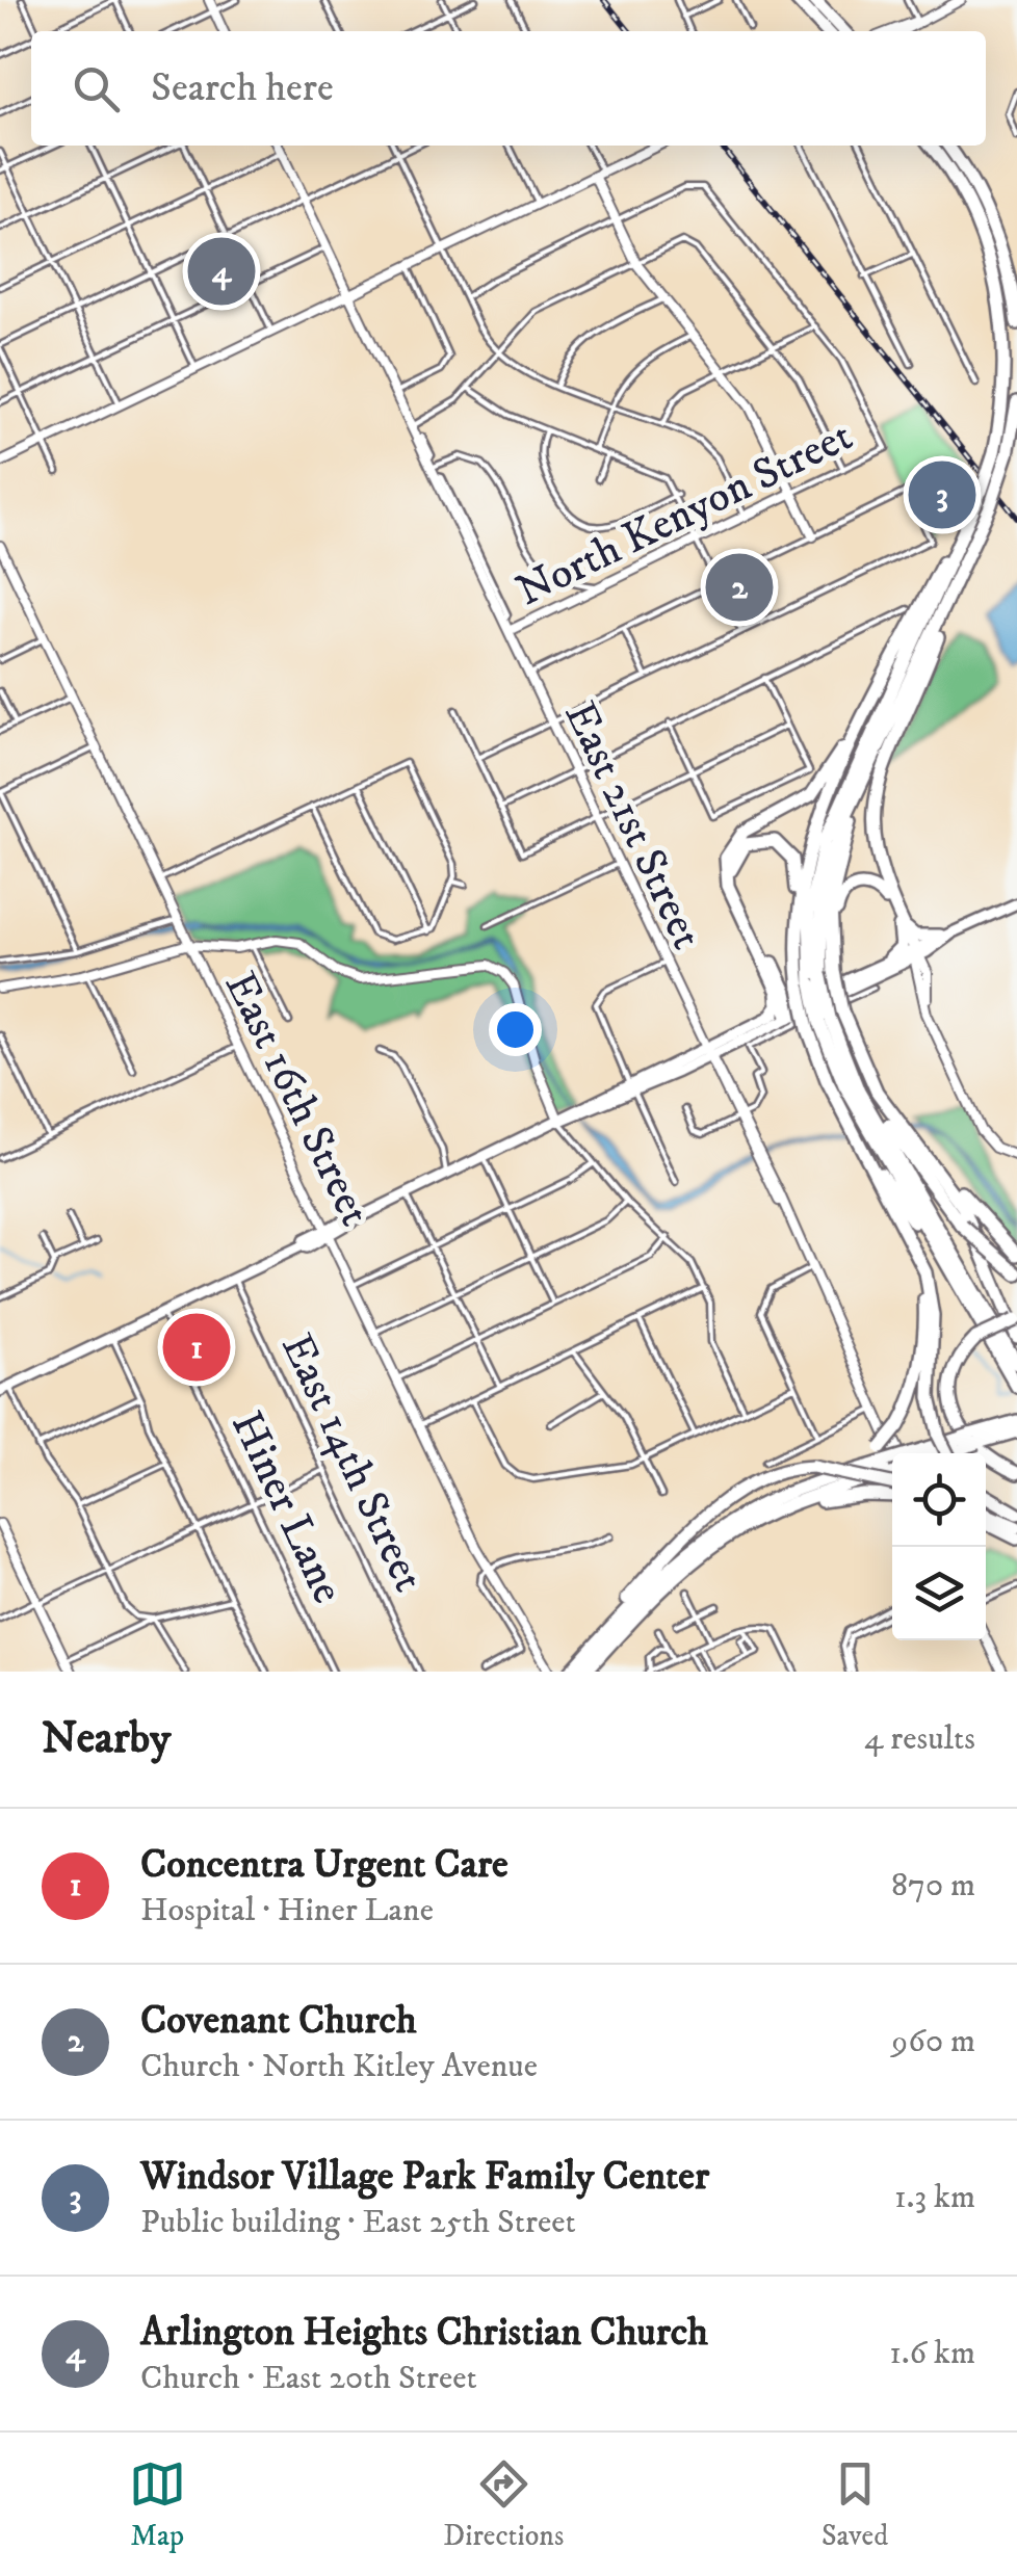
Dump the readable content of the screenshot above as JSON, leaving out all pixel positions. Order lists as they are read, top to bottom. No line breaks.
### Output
{"streets":{"street":["North Kenyon Street","East 21st Street","East 16th Street","East 14th Street","Hiner Lane"]},"crossings":[["North Kenyon Street","East 21st Street"]],"page":{"search":"Search here","pins":["4","3","2","1"],"heading":["Nearby","4 results"],"list":[{"mark":"1","name":"Concentra Urgent Care","note":"Hospital · Hiner Lane","value":"870 m"},{"mark":"2","name":"Covenant Church","note":"Church · North Kitley Avenue","value":"960 m"},{"mark":"3","name":"Windsor Village Park Family Center","note":"Public building · East 25th Street","value":"1.3 km"},{"mark":"4","name":"Arlington Heights Christian Church","note":"Church · East 20th Street","value":"1.6 km"}],"nav":["Map","Directions","Saved"]}}
